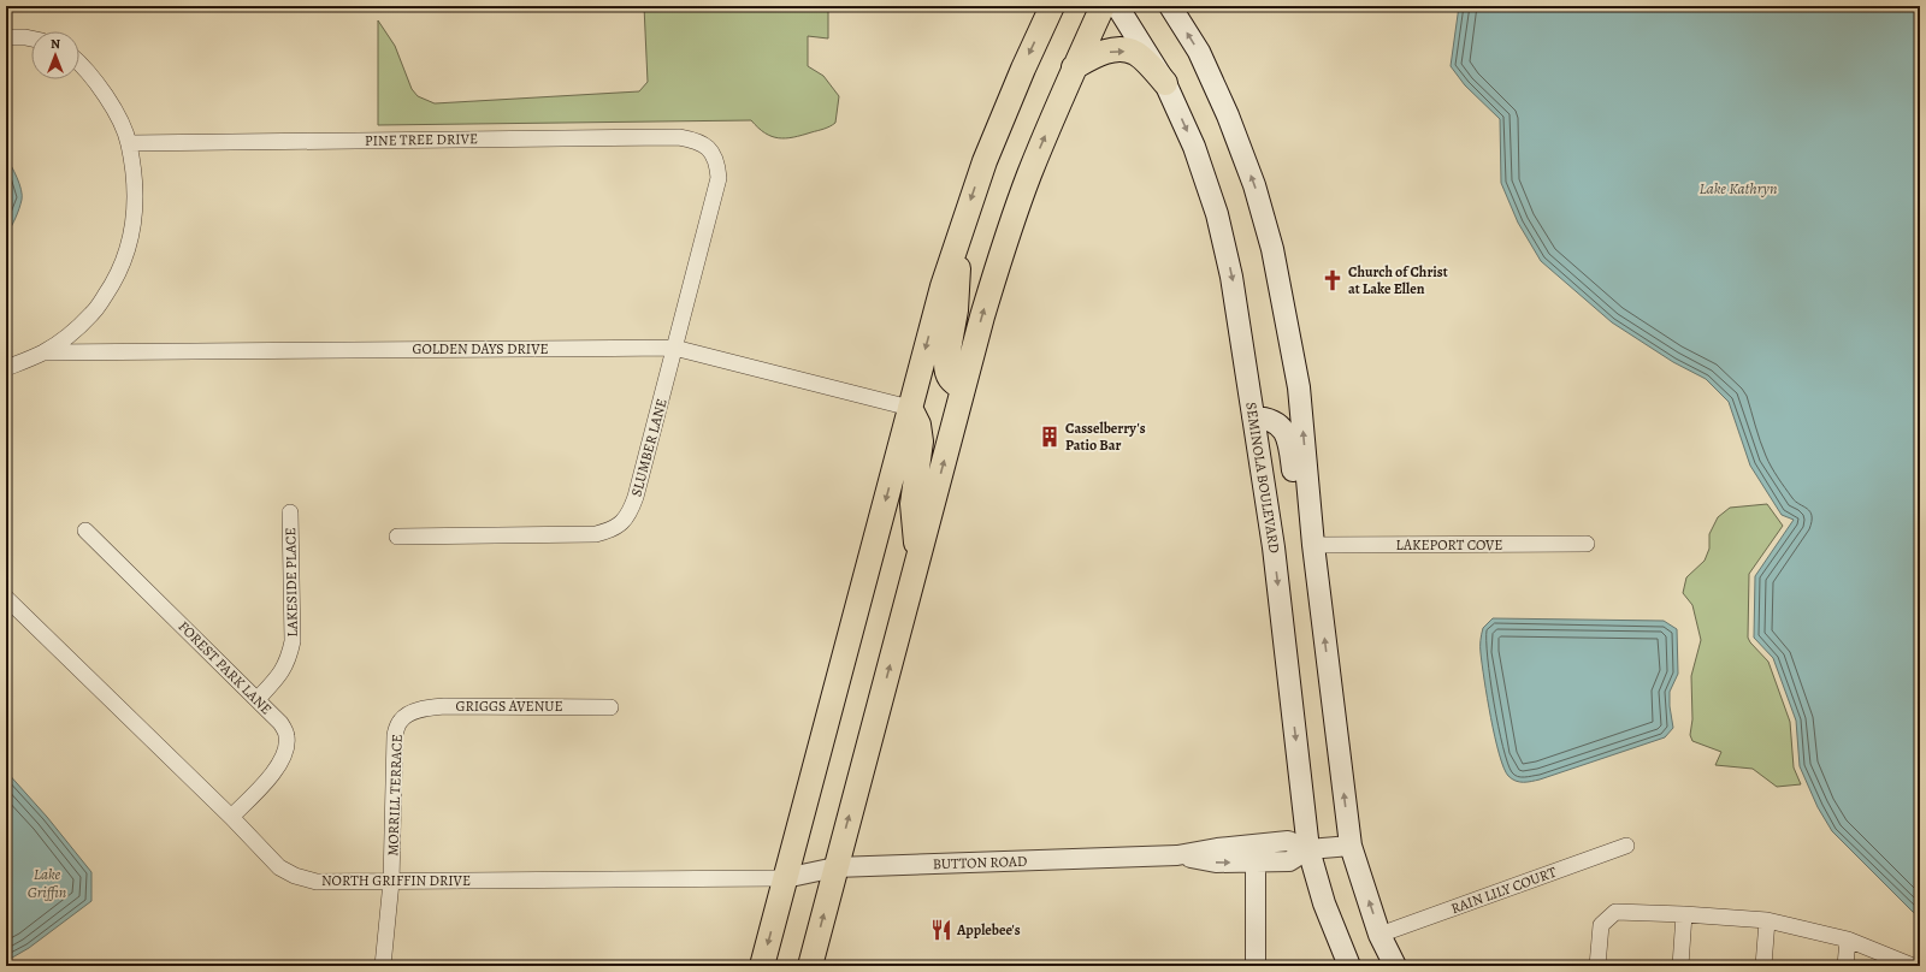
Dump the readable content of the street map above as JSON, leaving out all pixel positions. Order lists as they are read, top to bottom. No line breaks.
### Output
{"streets":{"main road":["SEMINOLA BOULEVARD"],"street":["PINE TREE DRIVE","GOLDEN DAYS DRIVE","SLUMBER LANE","LAKEPORT COVE","LAKESIDE PLACE","FOREST PARK LANE","GRIGGS AVENUE","MORRILL TERRACE","BUTTON ROAD","NORTH GRIFFIN DRIVE","RAIN LILY COURT"]},"crossings":[["PINE TREE DRIVE","SLUMBER LANE"],["GOLDEN DAYS DRIVE","SLUMBER LANE"],["SEMINOLA BOULEVARD","BUTTON ROAD"],["LAKESIDE PLACE","FOREST PARK LANE"],["FOREST PARK LANE","NORTH GRIFFIN DRIVE"],["GRIGGS AVENUE","MORRILL TERRACE"],["MORRILL TERRACE","NORTH GRIFFIN DRIVE"],["BUTTON ROAD","NORTH GRIFFIN DRIVE"]],"water":["Lake Kathryn","Lake Griffin"],"places":{"church":["Church of Christ at Lake Ellen"],"building":["Casselberry's Patio Bar"],"restaurant":["Applebee's"]},"north":"top"}
